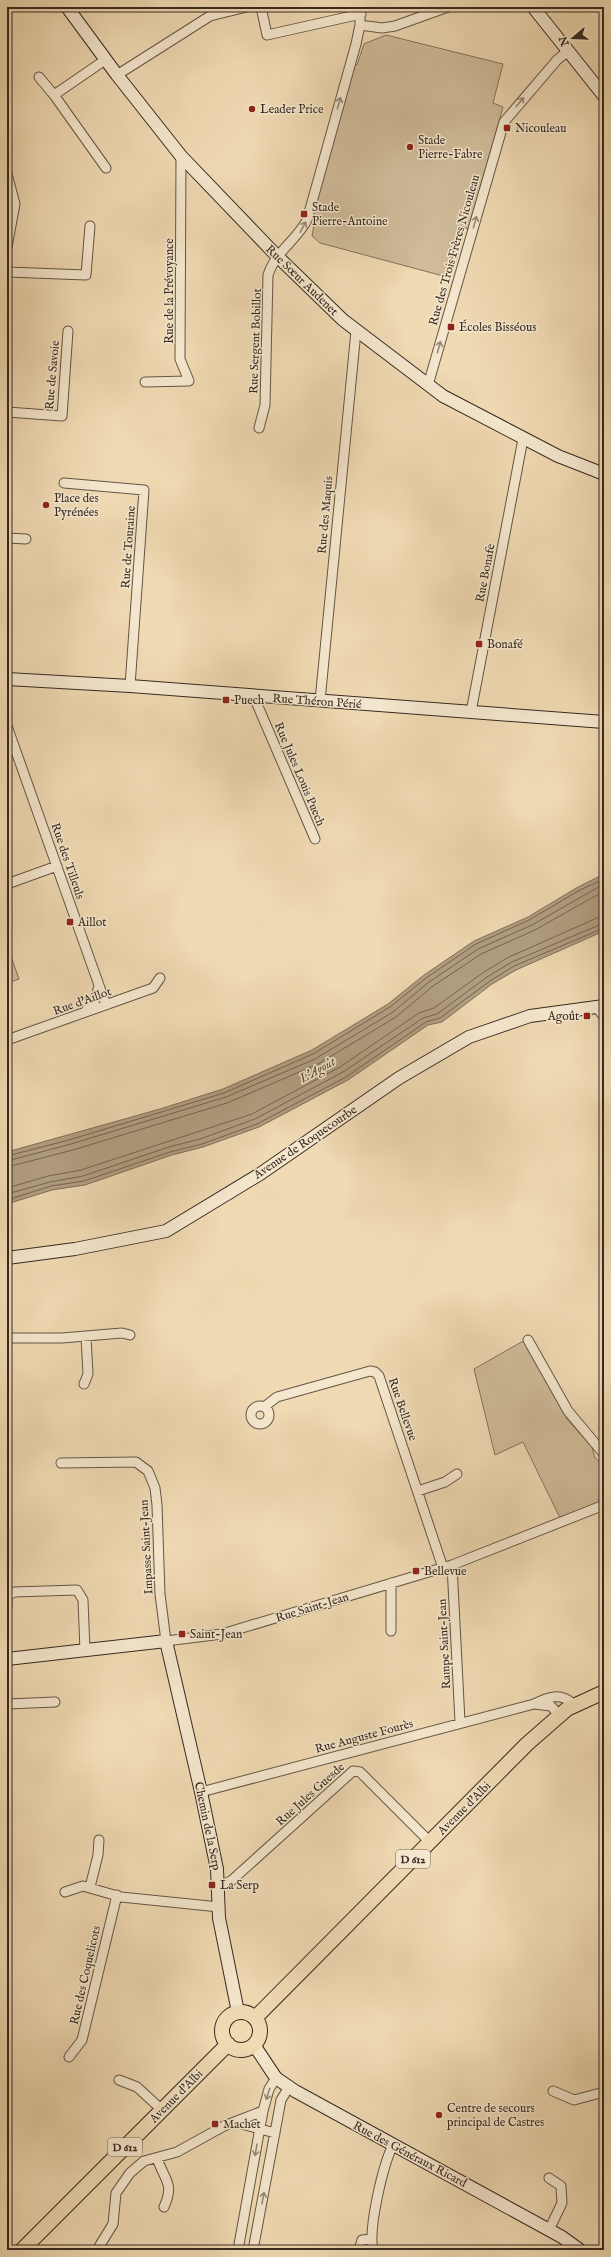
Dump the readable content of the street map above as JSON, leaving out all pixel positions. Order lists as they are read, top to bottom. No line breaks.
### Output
{"streets":{"main road":["Avenue d'Albi","D 612"],"street":["Rue des Trois Frères Nicouleau","Rue Sœur Audenet","Rue de la Prévoyance","Rue Sergent Bobillot","Rue de Savoie","Rue des Maquis","Rue de Touraine","Rue Bonafe","Rue Théron Périé","Rue Jules Louis Puech","Rue des Tilleuls","Rue d'Aillot","Avenue de Roquecourbe","Rue Bellevue","Impasse Saint-Jean","Rue Saint-Jean","Rampe Saint-Jean","Rue Auguste Fourès","Rue Jules Guesde","Chemin de la Serp","Rue des Coquelicots","Rue des Généraux Ricard"]},"crossings":[["Rue des Trois Frères Nicouleau","Rue Sœur Audenet"],["Rue Sœur Audenet","Rue de la Prévoyance"],["Rue Sœur Audenet","Rue Sergent Bobillot"],["Rue Sœur Audenet","Rue des Maquis"],["Rue Sœur Audenet","Rue Bonafe"],["Rue des Maquis","Rue Théron Périé"],["Rue de Touraine","Rue Théron Périé"],["Rue Bonafe","Rue Théron Périé"],["Rue Théron Périé","Rue Jules Louis Puech"],["Rue des Tilleuls","Rue d'Aillot"],["Rue Bellevue","Rue Saint-Jean"],["Impasse Saint-Jean","Rue Saint-Jean"],["Impasse Saint-Jean","Chemin de la Serp"],["Rue Saint-Jean","Rampe Saint-Jean"],["Rue Saint-Jean","Chemin de la Serp"],["Rampe Saint-Jean","Rue Auguste Fourès"],["Rue Auguste Fourès","Avenue d'Albi"],["Rue Auguste Fourès","Chemin de la Serp"],["Rue Auguste Fourès","D 612"],["Rue Jules Guesde","Avenue d'Albi"],["Rue Jules Guesde","Chemin de la Serp"],["Avenue d'Albi","Chemin de la Serp"],["Avenue d'Albi","D 612"],["Avenue d'Albi","Rue des Généraux Ricard"],["Chemin de la Serp","Rue des Généraux Ricard"]],"one_way":["Rue des Trois Frères Nicouleau"],"water":["L'Agoût"],"places":{"other":["Leader Price","Stade Pierre-Fabre","Place des Pyrénées","Centre de secours principal de Castres"],"transit":["Nicouleau","Stade Pierre-Antoine","Écoles Bisséous","Bonafé","Puech","Aillot","Agoût","Bellevue","Saint-Jean","La Serp","Machet"]},"north":"left"}
